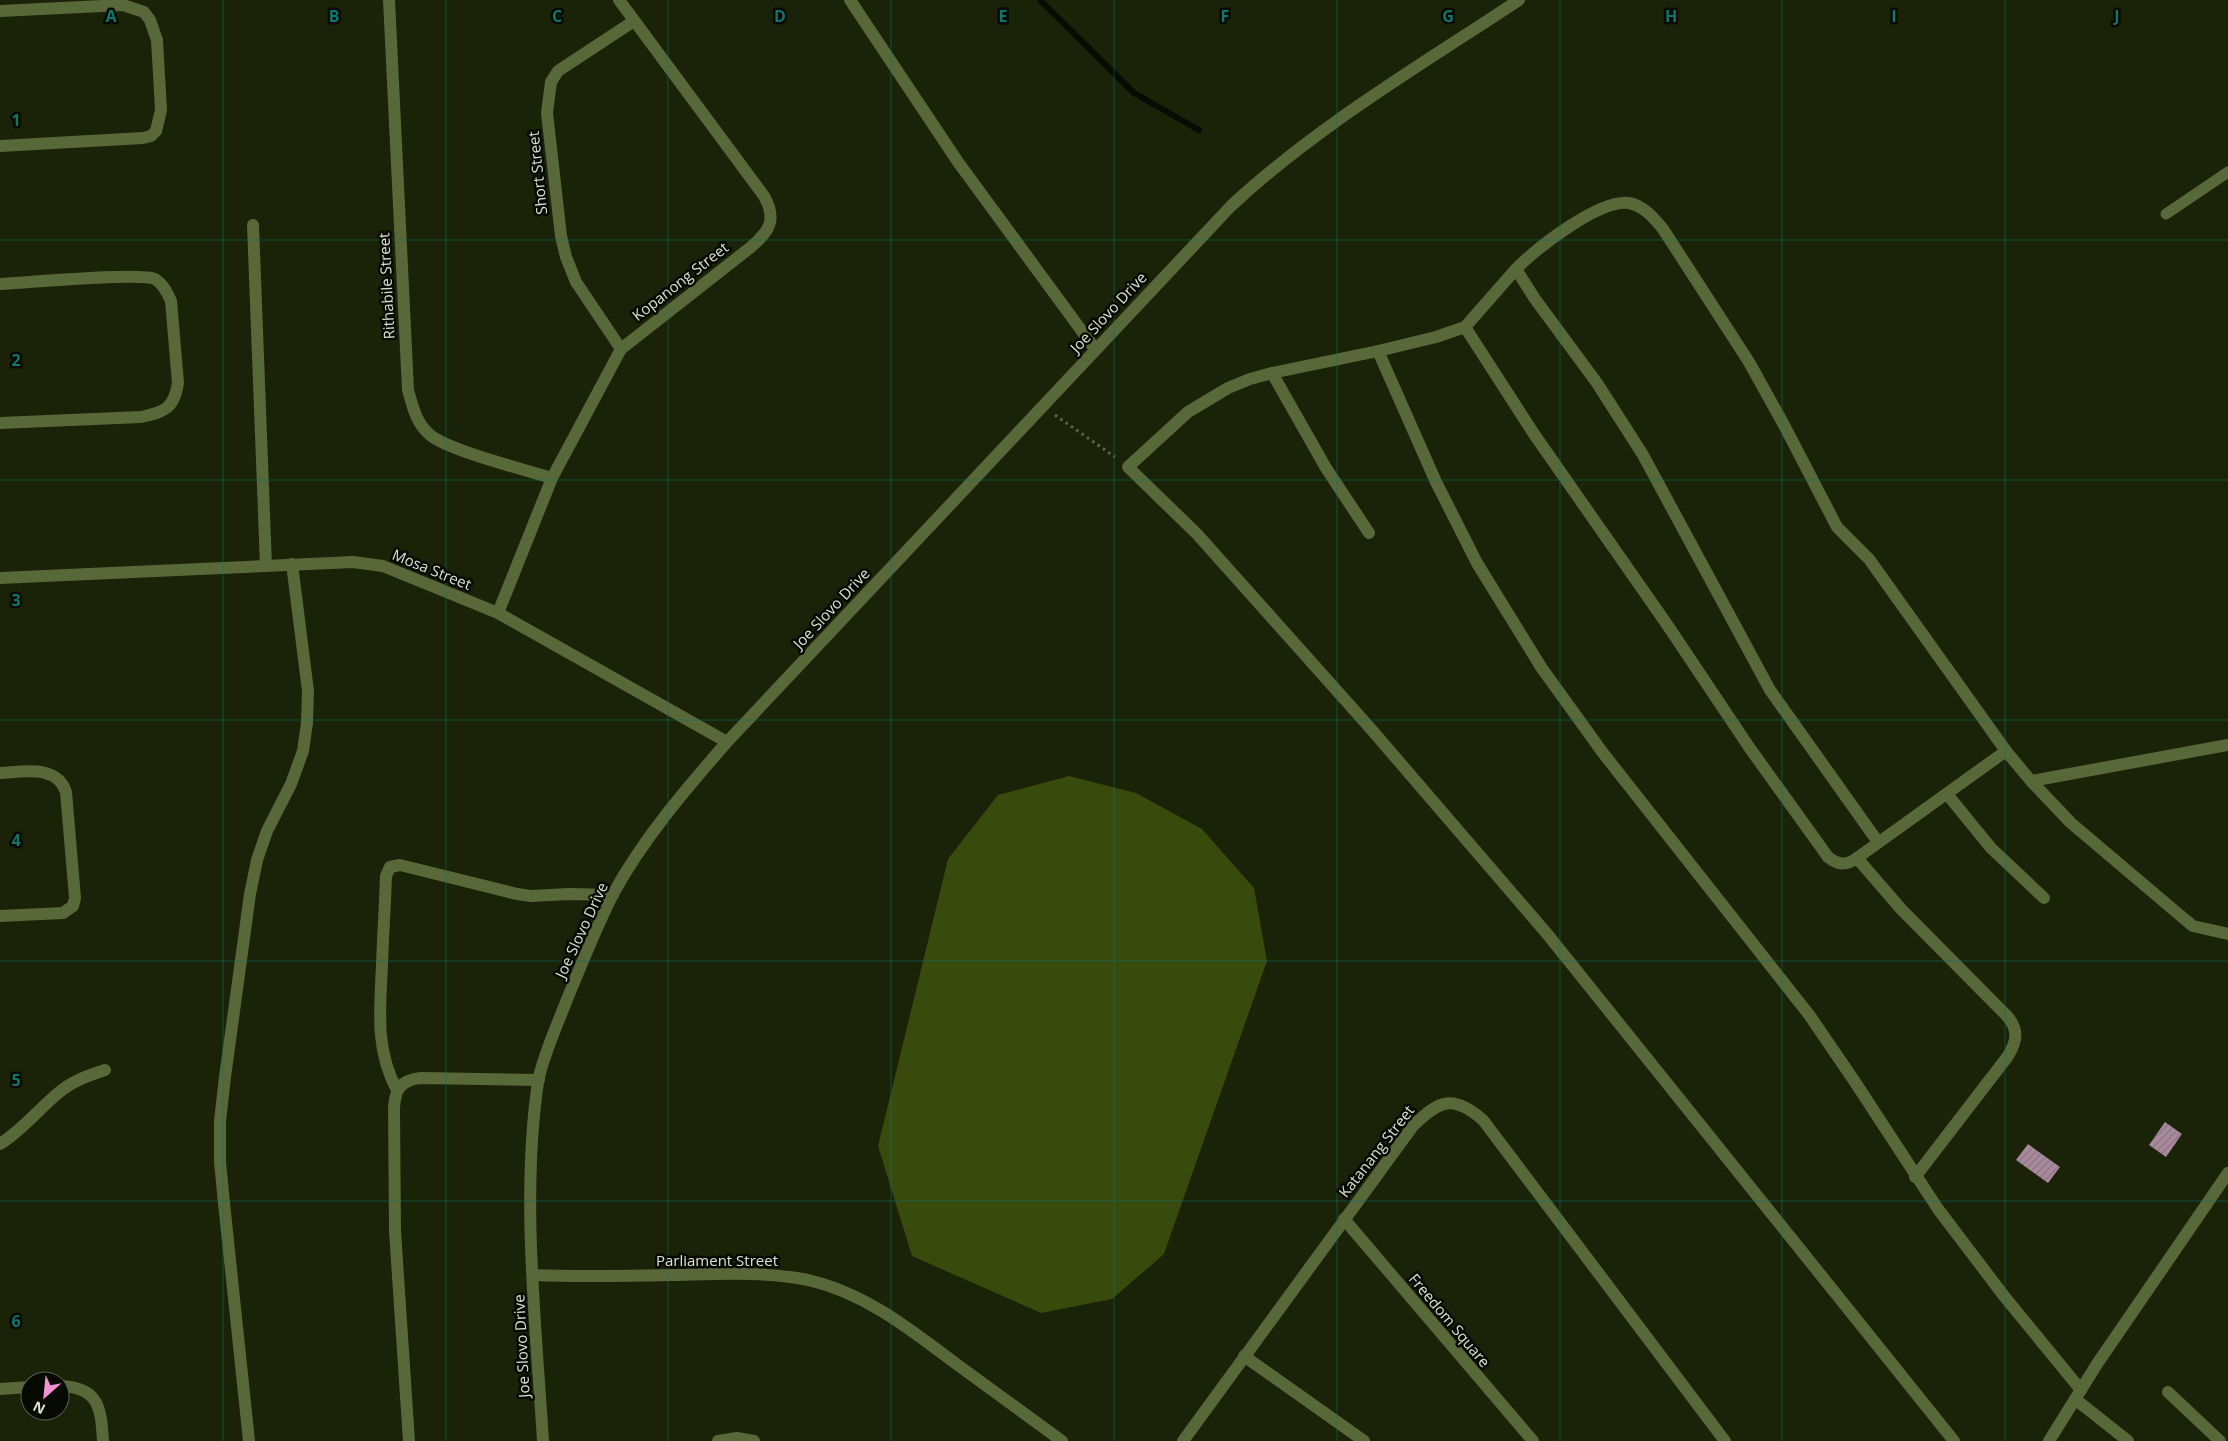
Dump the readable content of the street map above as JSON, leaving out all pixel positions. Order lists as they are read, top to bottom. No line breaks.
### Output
{"streets":{"street":["Short Street","Kopanong Street","Rithabile Street","Joe Slovo Drive","Mosa Street","Katanang Street","Parliament Street","Freedom Square"]},"crossings":[["Short Street","Kopanong Street"],["Kopanong Street","Rithabile Street"],["Kopanong Street","Mosa Street"],["Joe Slovo Drive","Mosa Street"],["Joe Slovo Drive","Parliament Street"],["Katanang Street","Freedom Square"]],"north":"bottom left","grid":{"columns":["A","B","C","D","E","F","G","H","I","J"],"rows":["1","2","3","4","5","6"]}}
